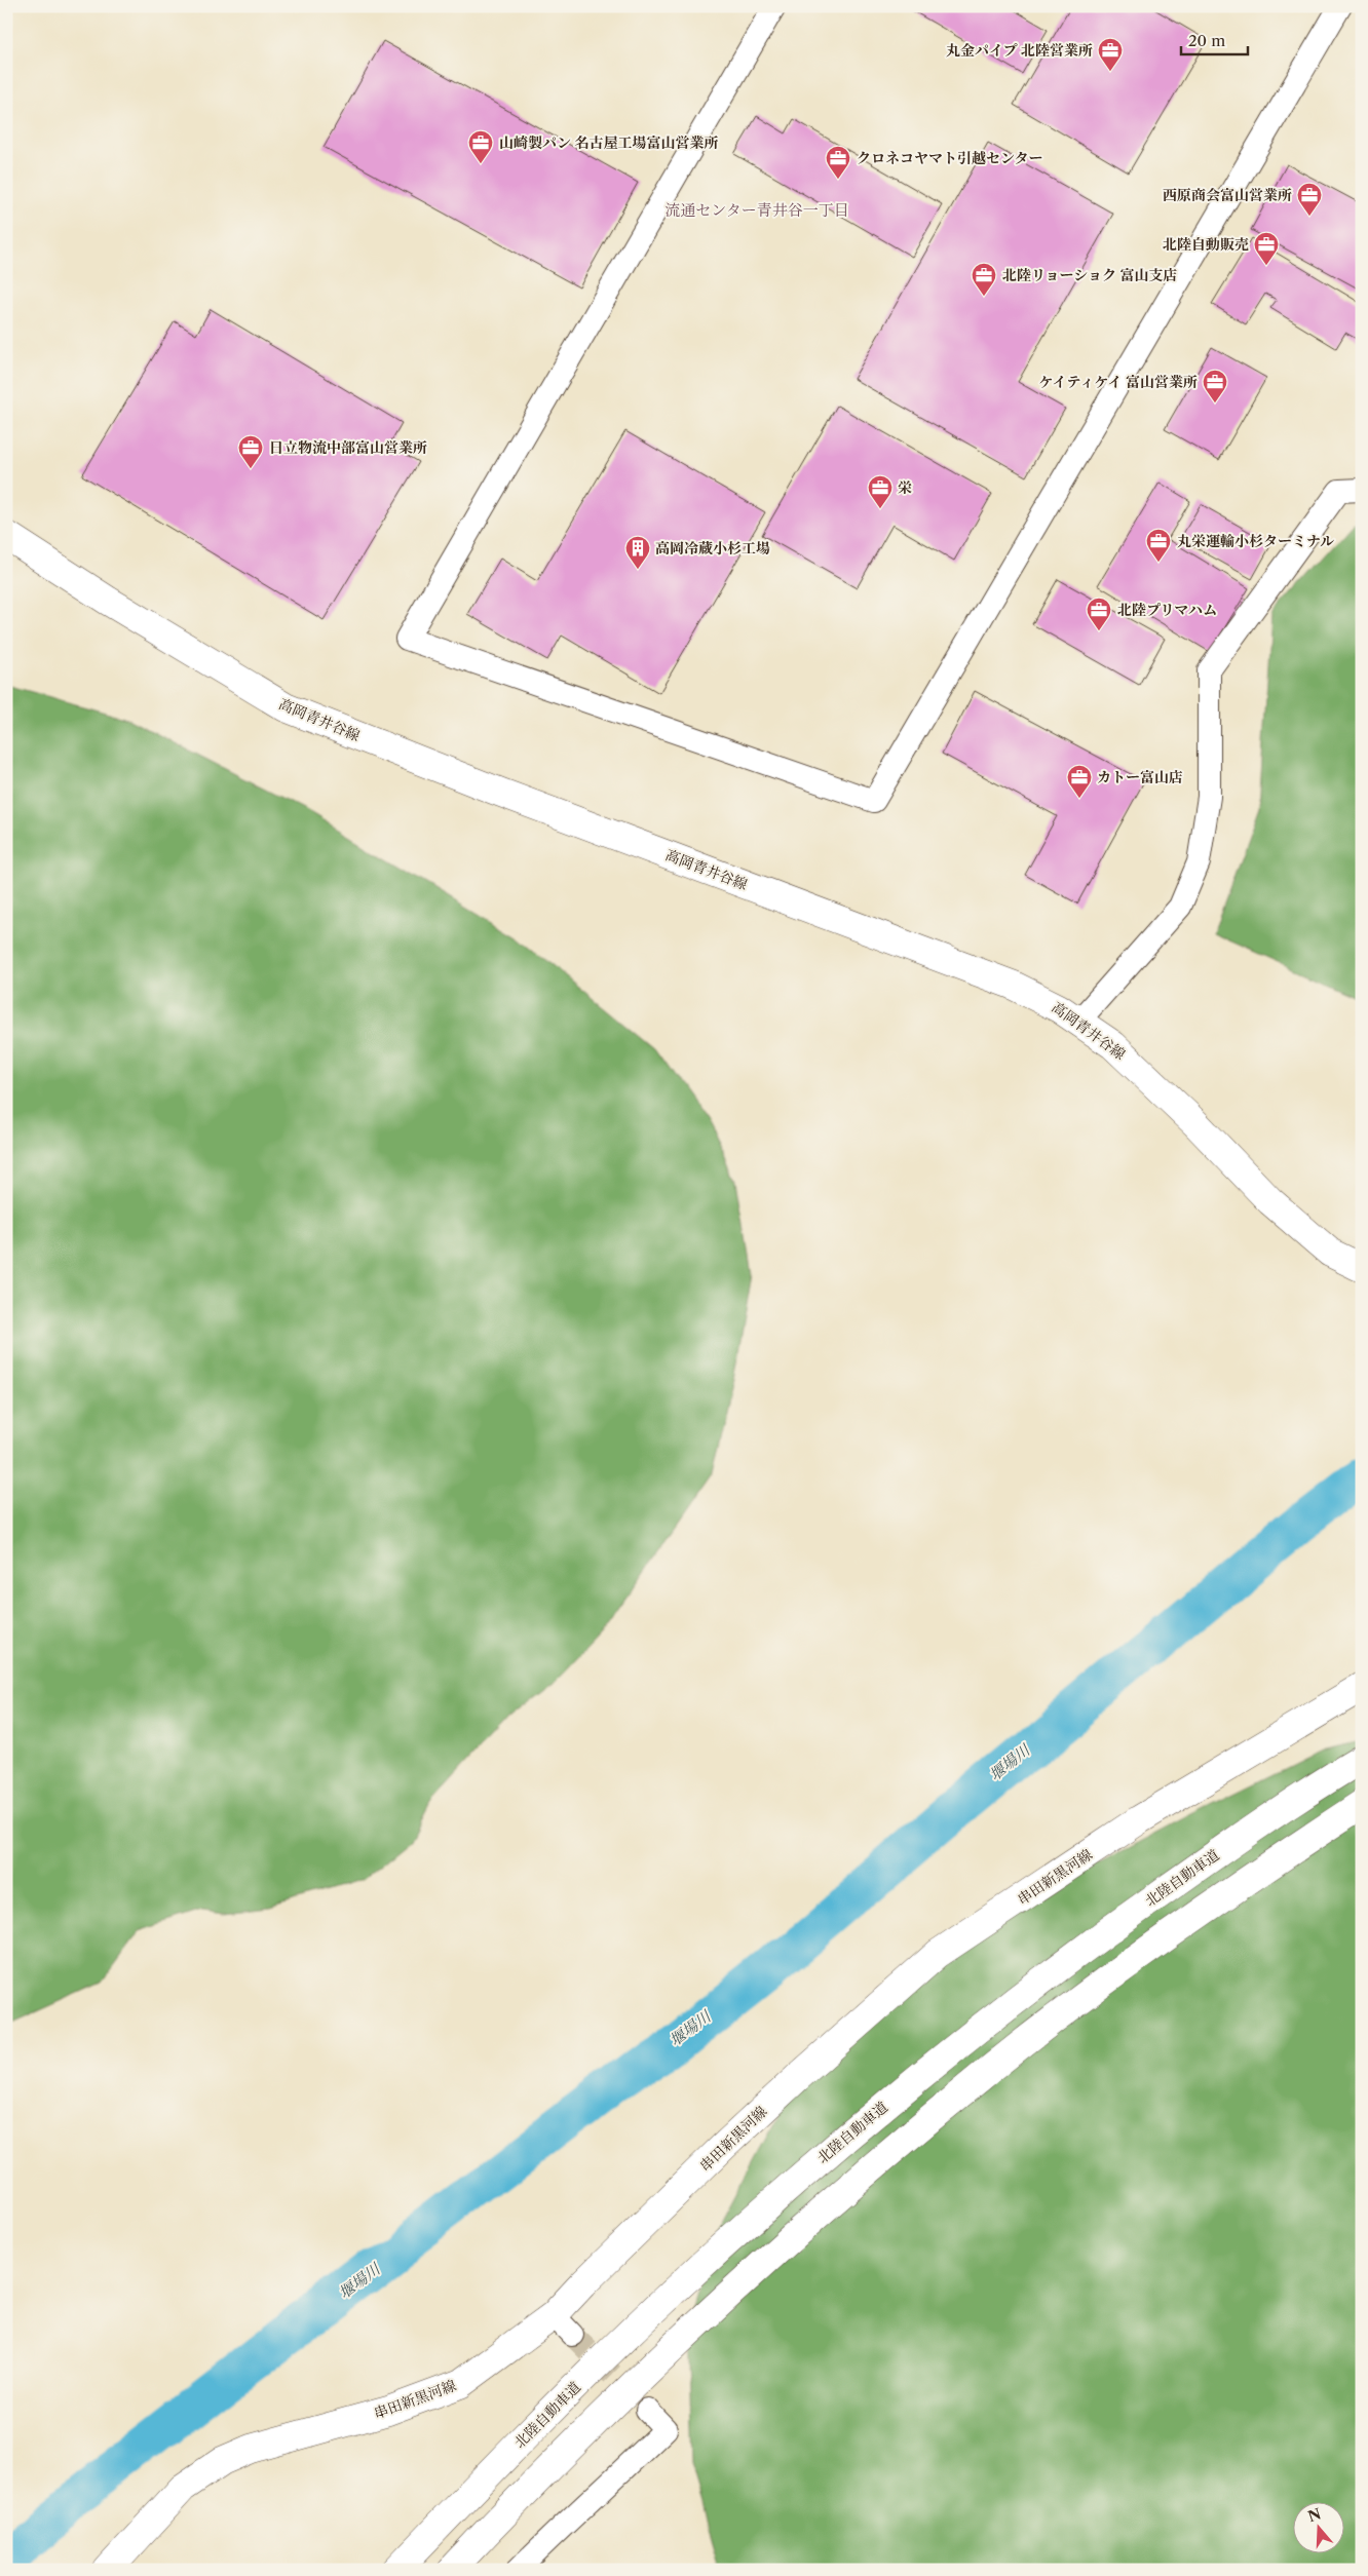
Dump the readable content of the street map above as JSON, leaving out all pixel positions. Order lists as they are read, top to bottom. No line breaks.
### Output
{"streets":{"main road":["高岡青井谷線","串田新黒河線","北陸自動車道"]},"districts":["流通センター青井谷一丁目"],"water":["堰場川"],"places":{"office":["丸金パイプ 北陸営業所","山崎製パン 名古屋工場富山営業所","クロネコヤマト引越センター","西原商会富山営業所","北陸自動販売","北陸リョーショク 富山支店","ケイティケイ 富山営業所","日立物流中部富山営業所","栄","丸栄運輸小杉ターミナル","北陸プリマハム","カトー富山店"],"building":["高岡冷蔵小杉工場"]},"scale_bar":"20 m","north":"top"}
